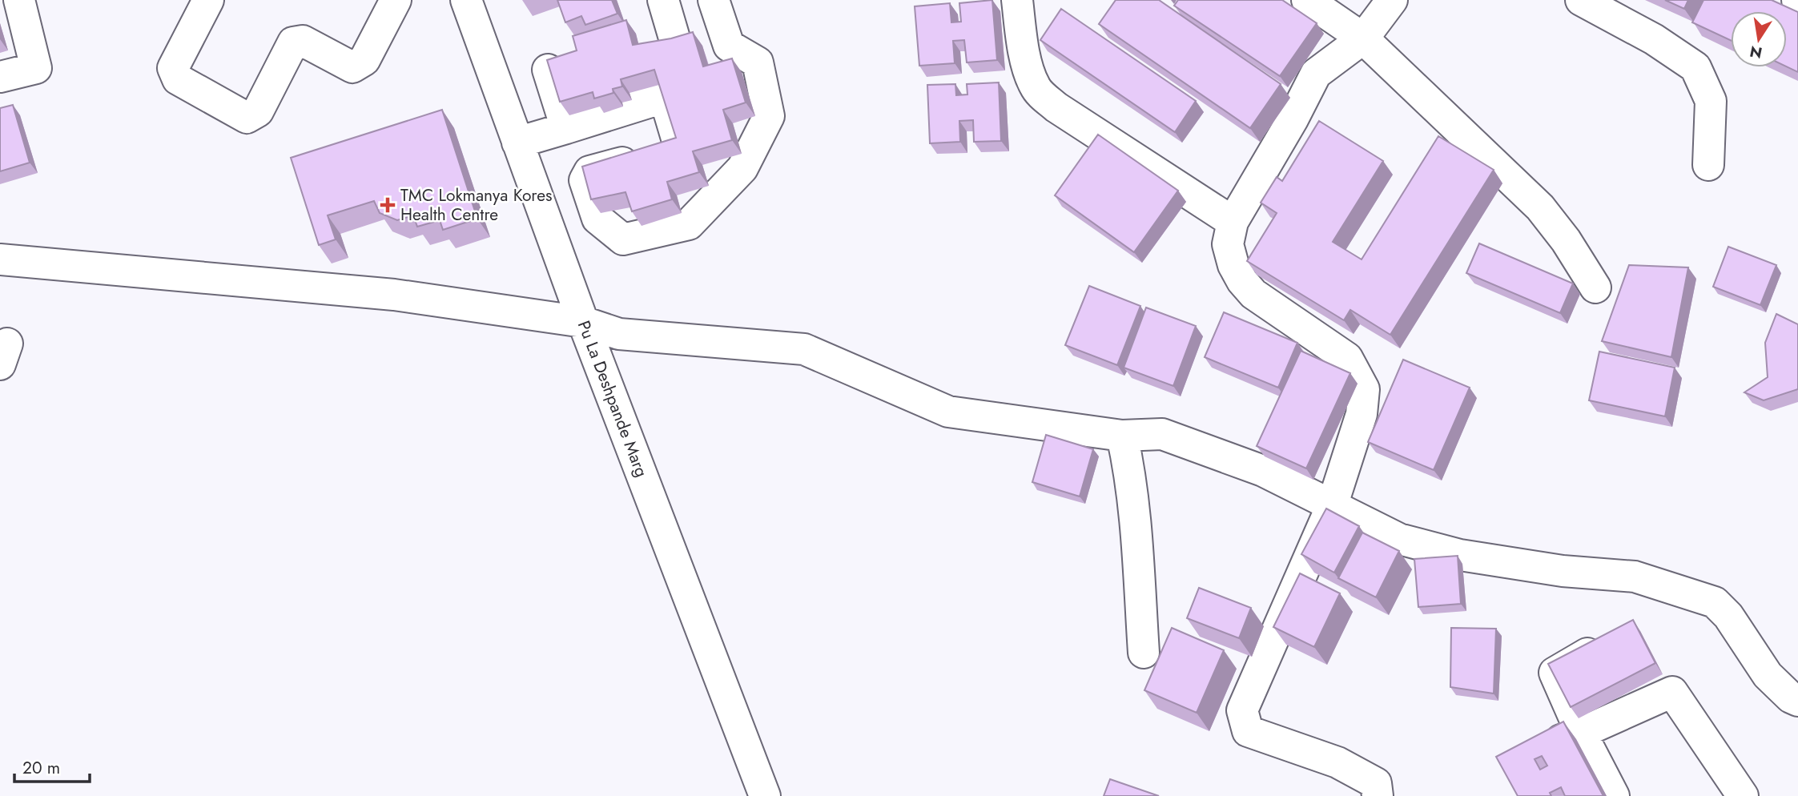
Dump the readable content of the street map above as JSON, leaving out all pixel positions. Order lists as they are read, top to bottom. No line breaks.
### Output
{"streets":{"street":["Pu La Deshpande Marg"]},"places":{"health":["TMC Lokmanya Kores Health Centre"]},"scale_bar":"20 m","north":"bottom"}
